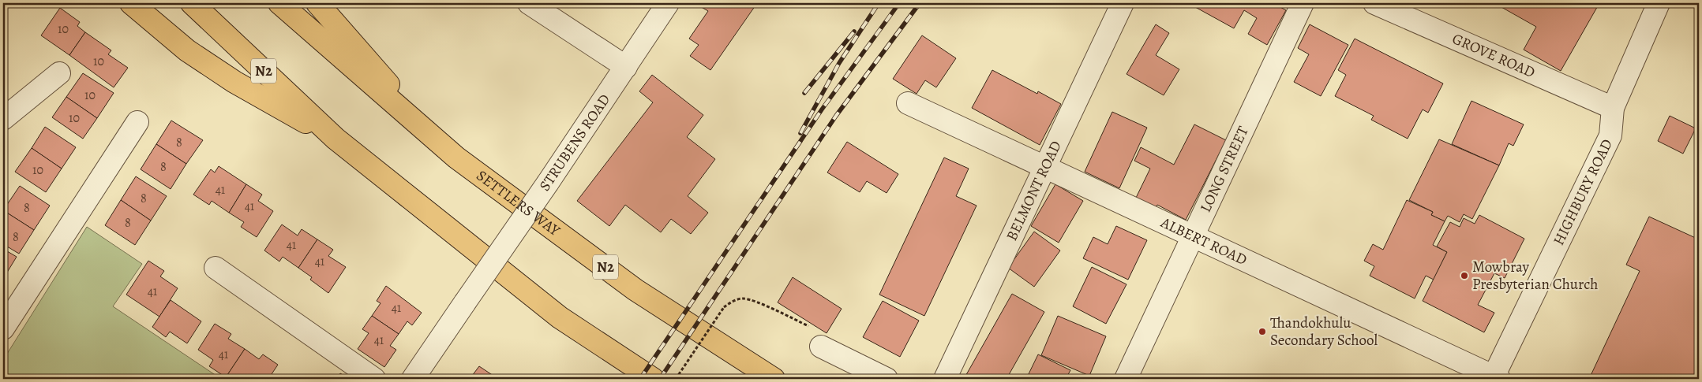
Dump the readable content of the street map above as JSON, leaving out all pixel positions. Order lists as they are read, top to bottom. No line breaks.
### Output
{"streets":{"highway":["N2","SETTLERS WAY"],"street":["GROVE ROAD","STRUBENS ROAD","LONG STREET","BELMONT ROAD","HIGHBURY ROAD","ALBERT ROAD"]},"crossings":[["GROVE ROAD","HIGHBURY ROAD"],["LONG STREET","ALBERT ROAD"],["BELMONT ROAD","ALBERT ROAD"],["HIGHBURY ROAD","ALBERT ROAD"]],"places":["Mowbray Presbyterian Church","Thandokhulu Secondary School"],"house_numbers":["10","10","10","10","8","8","10","41","8","41","8","8","8","41","41","41","41","41","41"]}
